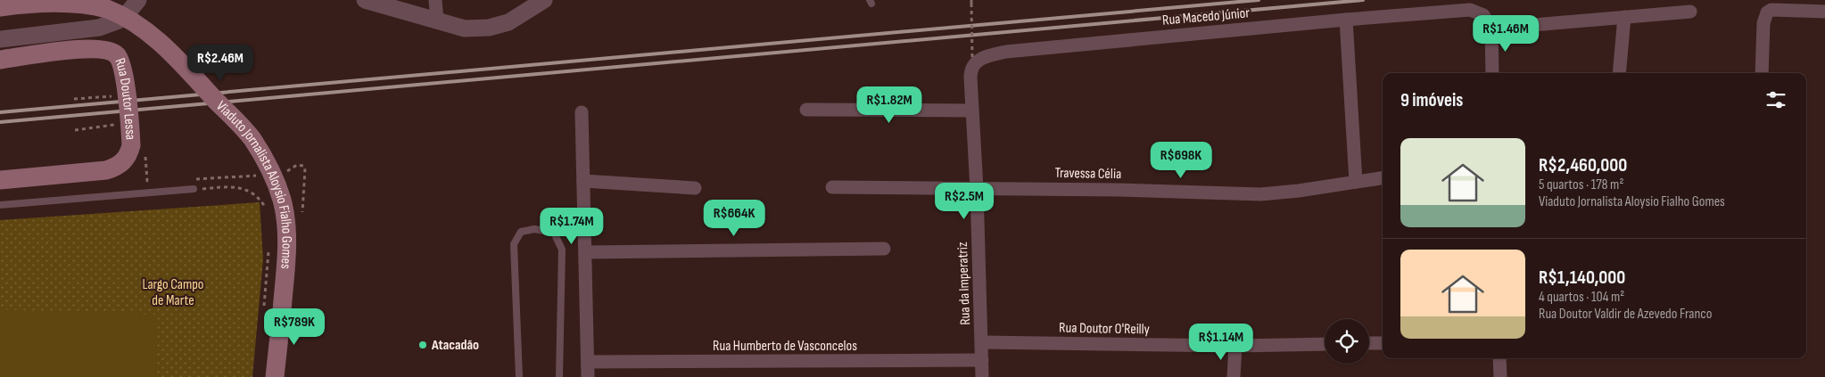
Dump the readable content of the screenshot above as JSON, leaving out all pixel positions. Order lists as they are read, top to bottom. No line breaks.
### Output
{"streets":{"main road":["Rua Doutor Lessa","Viaduto Jornalista Aloysio Fialho Gomes"],"street":["Rua Macedo Júnior","Travessa Célia","Rua da Imperatriz","Rua Doutor O'Reilly","Rua Humberto de Vasconcelos"]},"crossings":[["Rua Macedo Júnior","Rua da Imperatriz"],["Travessa Célia","Rua da Imperatriz"],["Rua da Imperatriz","Rua Doutor O'Reilly"],["Rua da Imperatriz","Rua Humberto de Vasconcelos"]],"parks":["Largo Campo de Marte"],"places":["Atacadão"],"page":{"price":["R$1.46M","R$2.46M","R$1.82M","R$698K","R$2.5M","R$664K","R$1.74M","R$789K","R$1.14M"],"heading":"9 imóveis","list":[{"name":"R$2,460,000","note":"5 quartos · 178 m² · Viaduto Jornalista Aloysio Fialho Gomes"},{"name":"R$1,140,000","note":"4 quartos · 104 m² · Rua Doutor Valdir de Azevedo Franco"}]}}
